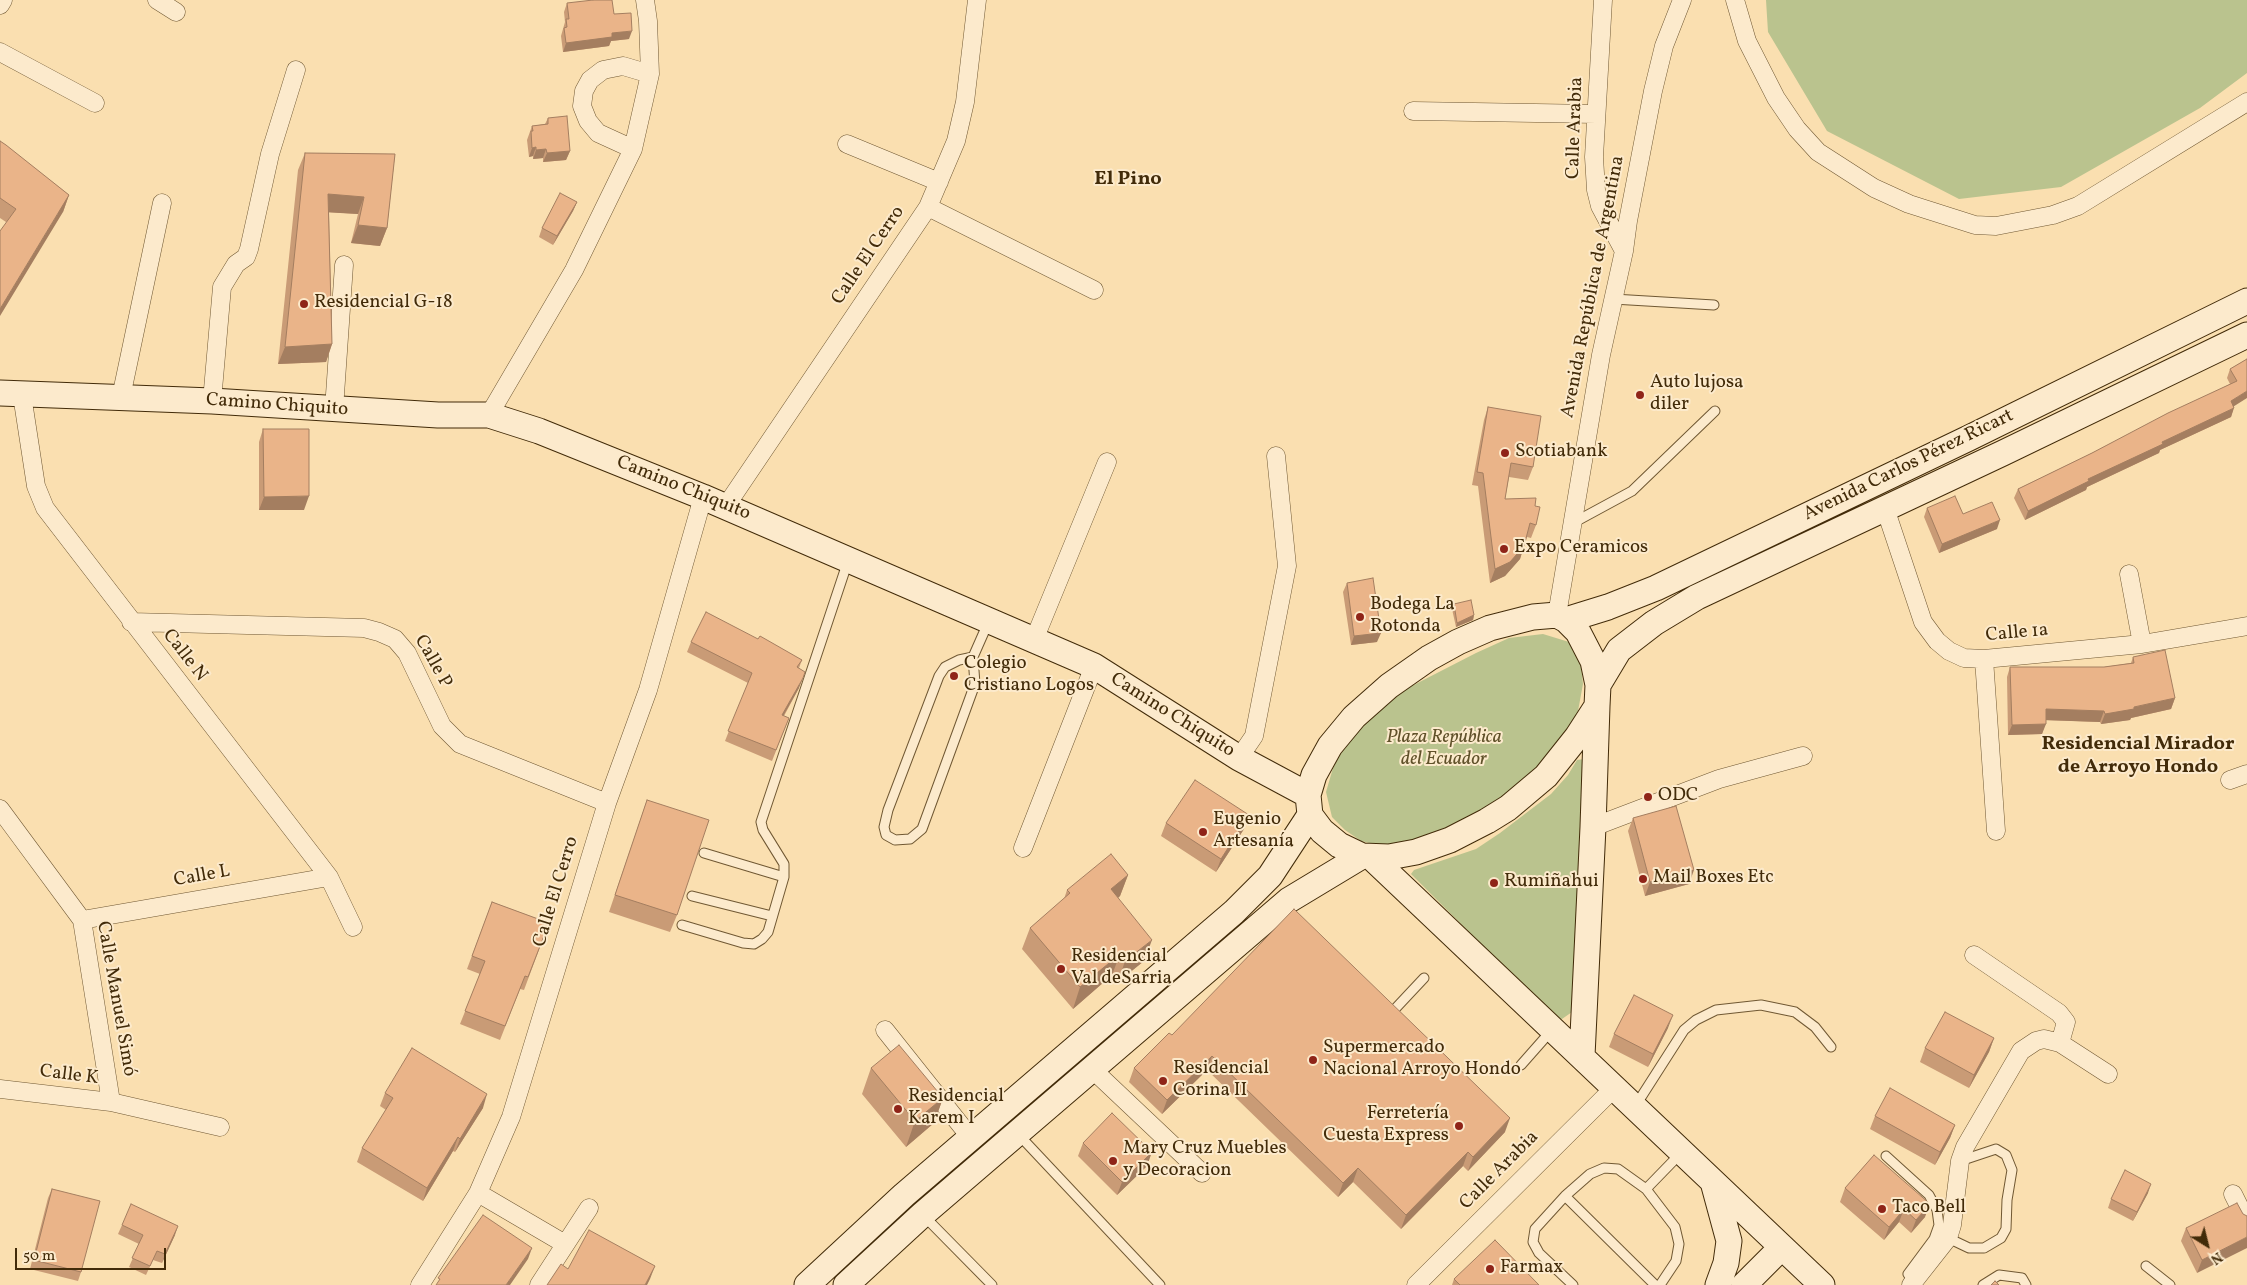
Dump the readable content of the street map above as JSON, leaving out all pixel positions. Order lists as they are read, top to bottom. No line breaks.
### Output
{"streets":{"main road":["Camino Chiquito","Avenida Carlos Pérez Ricart"],"street":["Calle Arabia","Calle El Cerro","Avenida República de Argentina","Calle 1a","Calle N","Calle P","Calle L","Calle Manuel Simó","Calle K"]},"crossings":[["Calle Arabia","Avenida República de Argentina"],["Calle El Cerro","Camino Chiquito"],["Calle El Cerro","Calle P"],["Avenida República de Argentina","Avenida Carlos Pérez Ricart"],["Camino Chiquito","Calle N"],["Avenida Carlos Pérez Ricart","Calle 1a"],["Calle N","Calle P"],["Calle N","Calle L"],["Calle L","Calle Manuel Simó"],["Calle Manuel Simó","Calle K"]],"districts":["El Pino","Residencial Mirador de Arroyo Hondo"],"parks":["Plaza República del Ecuador"],"places":["Residencial G-18","Auto lujosa diler","Scotiabank","Expo Ceramicos","Bodega La Rotonda","Colegio Cristiano Logos","ODC","Eugenio Artesanía","Mail Boxes Etc","Rumiñahui","Residencial Val deSarria","Supermercado Nacional Arroyo Hondo","Residencial Corina II","Residencial Karem I","Ferretería Cuesta Express","Mary Cruz Muebles y Decoracion","Taco Bell","Farmax"],"scale_bar":"50 m","north":"bottom right"}
